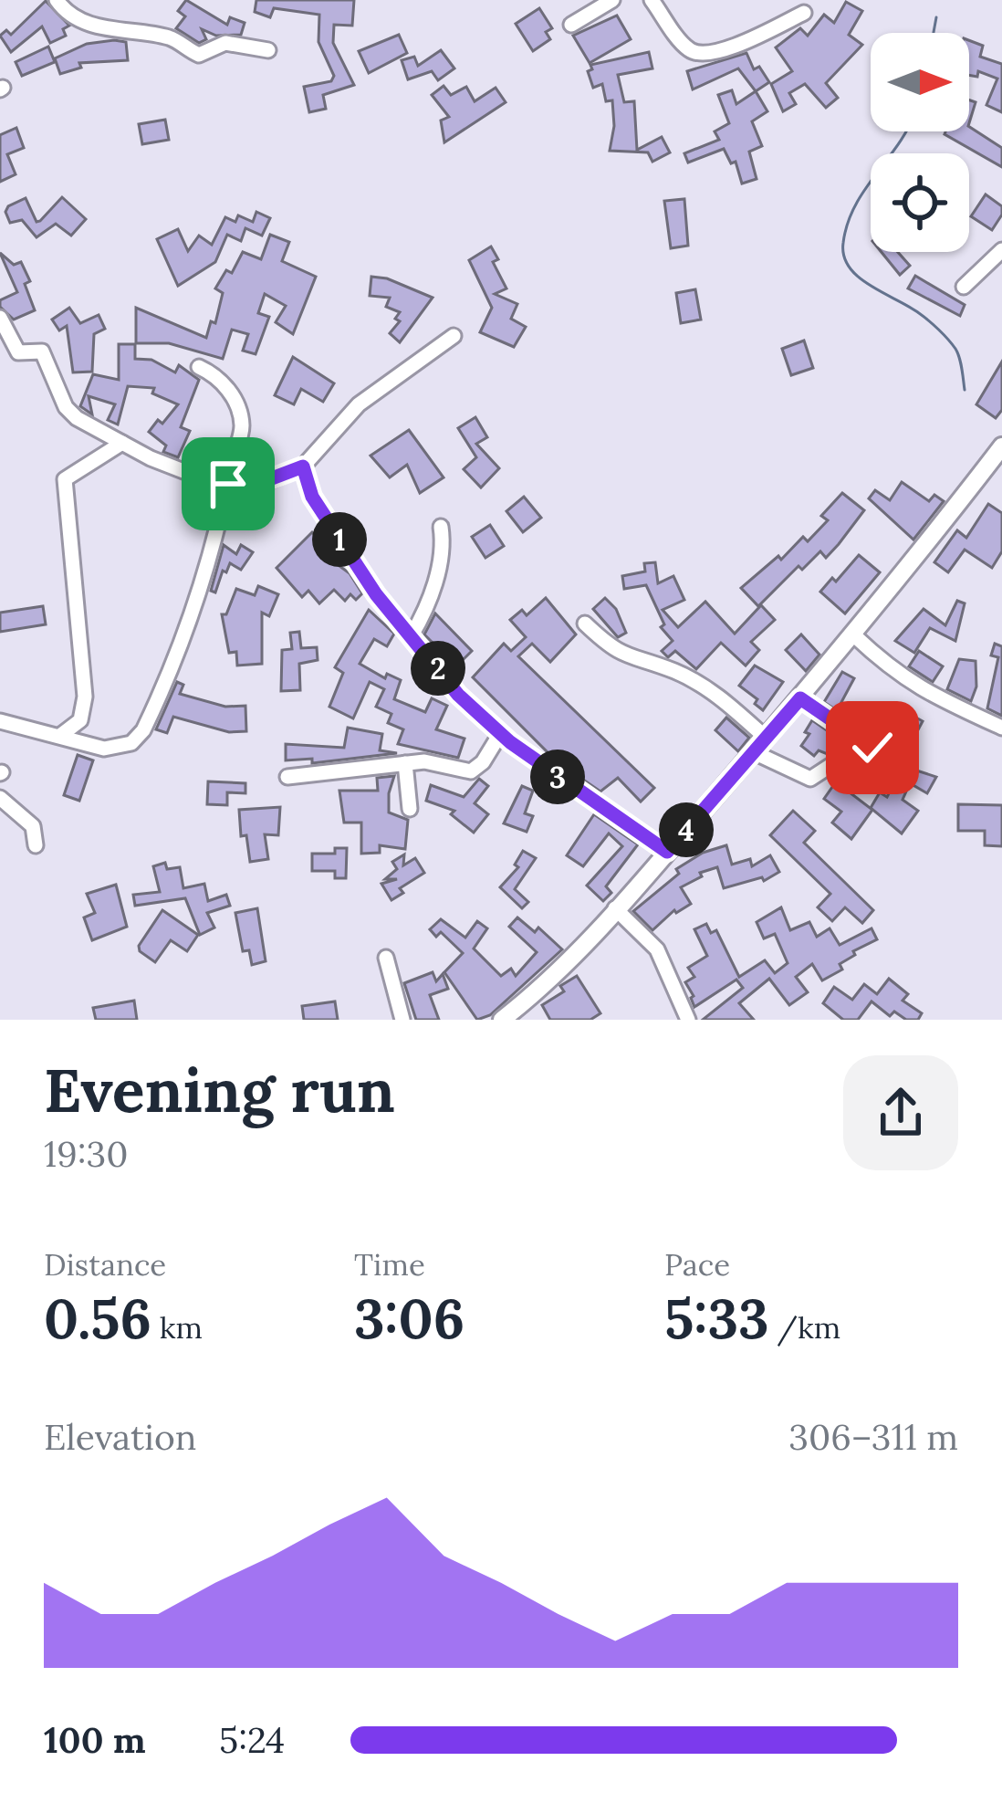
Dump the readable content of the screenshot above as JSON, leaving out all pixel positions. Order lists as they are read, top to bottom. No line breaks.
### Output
{"north":"right","page":{"pins":["1","2","3","4"],"heading":["Evening run","19:30"],"stats":[["Distance","0.56 km"],["Time","3:06"],["Pace","5:33 /km"]],"chart":["Elevation","306–311 m"],"list":[{"name":"100 m","note":"5:24"}]}}
